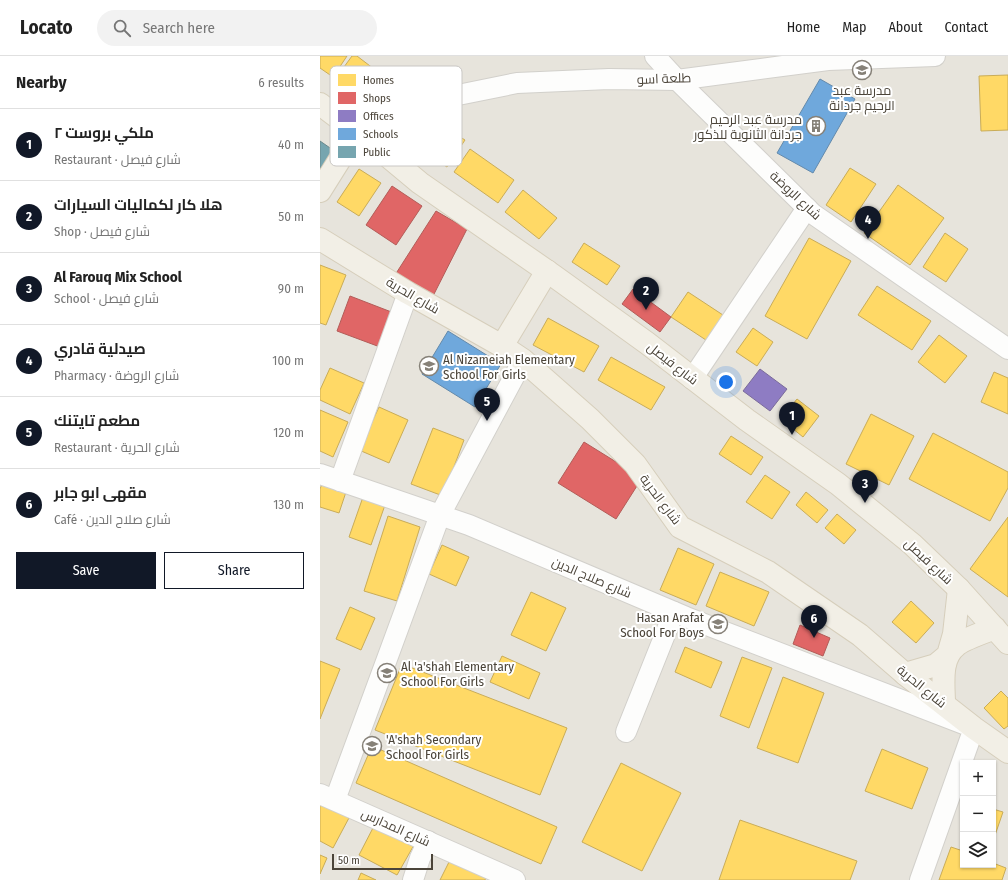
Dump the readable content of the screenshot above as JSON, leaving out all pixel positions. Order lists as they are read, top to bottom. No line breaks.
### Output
{"streets":{"main road":["شارع الحرية","شارع فيصل"],"street":["طلعة اسو","شارع الروضة","شارع صلاح الدين","شارع المدارس"]},"crossings":[["طلعة اسو","شارع الروضة"],["شارع الحرية","شارع صلاح الدين"]],"places":{"school or university":["مدرسة عبد الرحيم جردانة","Al Nizameiah Elementary School For Girls","Hasan Arafat School For Boys","Al 'a'shah Elementary School For Girls","'A'shah Secondary School For Girls"],"building":["مدرسة عبد الرحيم جردانة الثانوية للذكور"]},"legend":["Homes","Shops","Offices","Schools","Public"],"scale_bar":"50 m","page":{"header":"Locato","search":"Search here","nav":["Home","Map","About","Contact"],"heading":["Nearby","6 results"],"list":[{"mark":"1","name":"ملكي بروست ٢","note":"Restaurant · شارع فيصل","value":"40 m"},{"mark":"2","name":"هلا كار لكماليات السيارات","note":"Shop · شارع فيصل","value":"50 m"},{"mark":"3","name":"Al Farouq Mix School","note":"School · شارع فيصل","value":"90 m"},{"mark":"4","name":"صيدلية قادري","note":"Pharmacy · شارع الروضة","value":"100 m"},{"mark":"5","name":"مطعم تايتنك","note":"Restaurant · شارع الحرية","value":"120 m"},{"mark":"6","name":"مقهى ابو جابر","note":"Café · شارع صلاح الدين","value":"130 m"}],"pins":["4","2","5","1","3","6"],"buttons":["Save","Share"],"map_buttons":["+","−"],"scale":"50 m"}}
